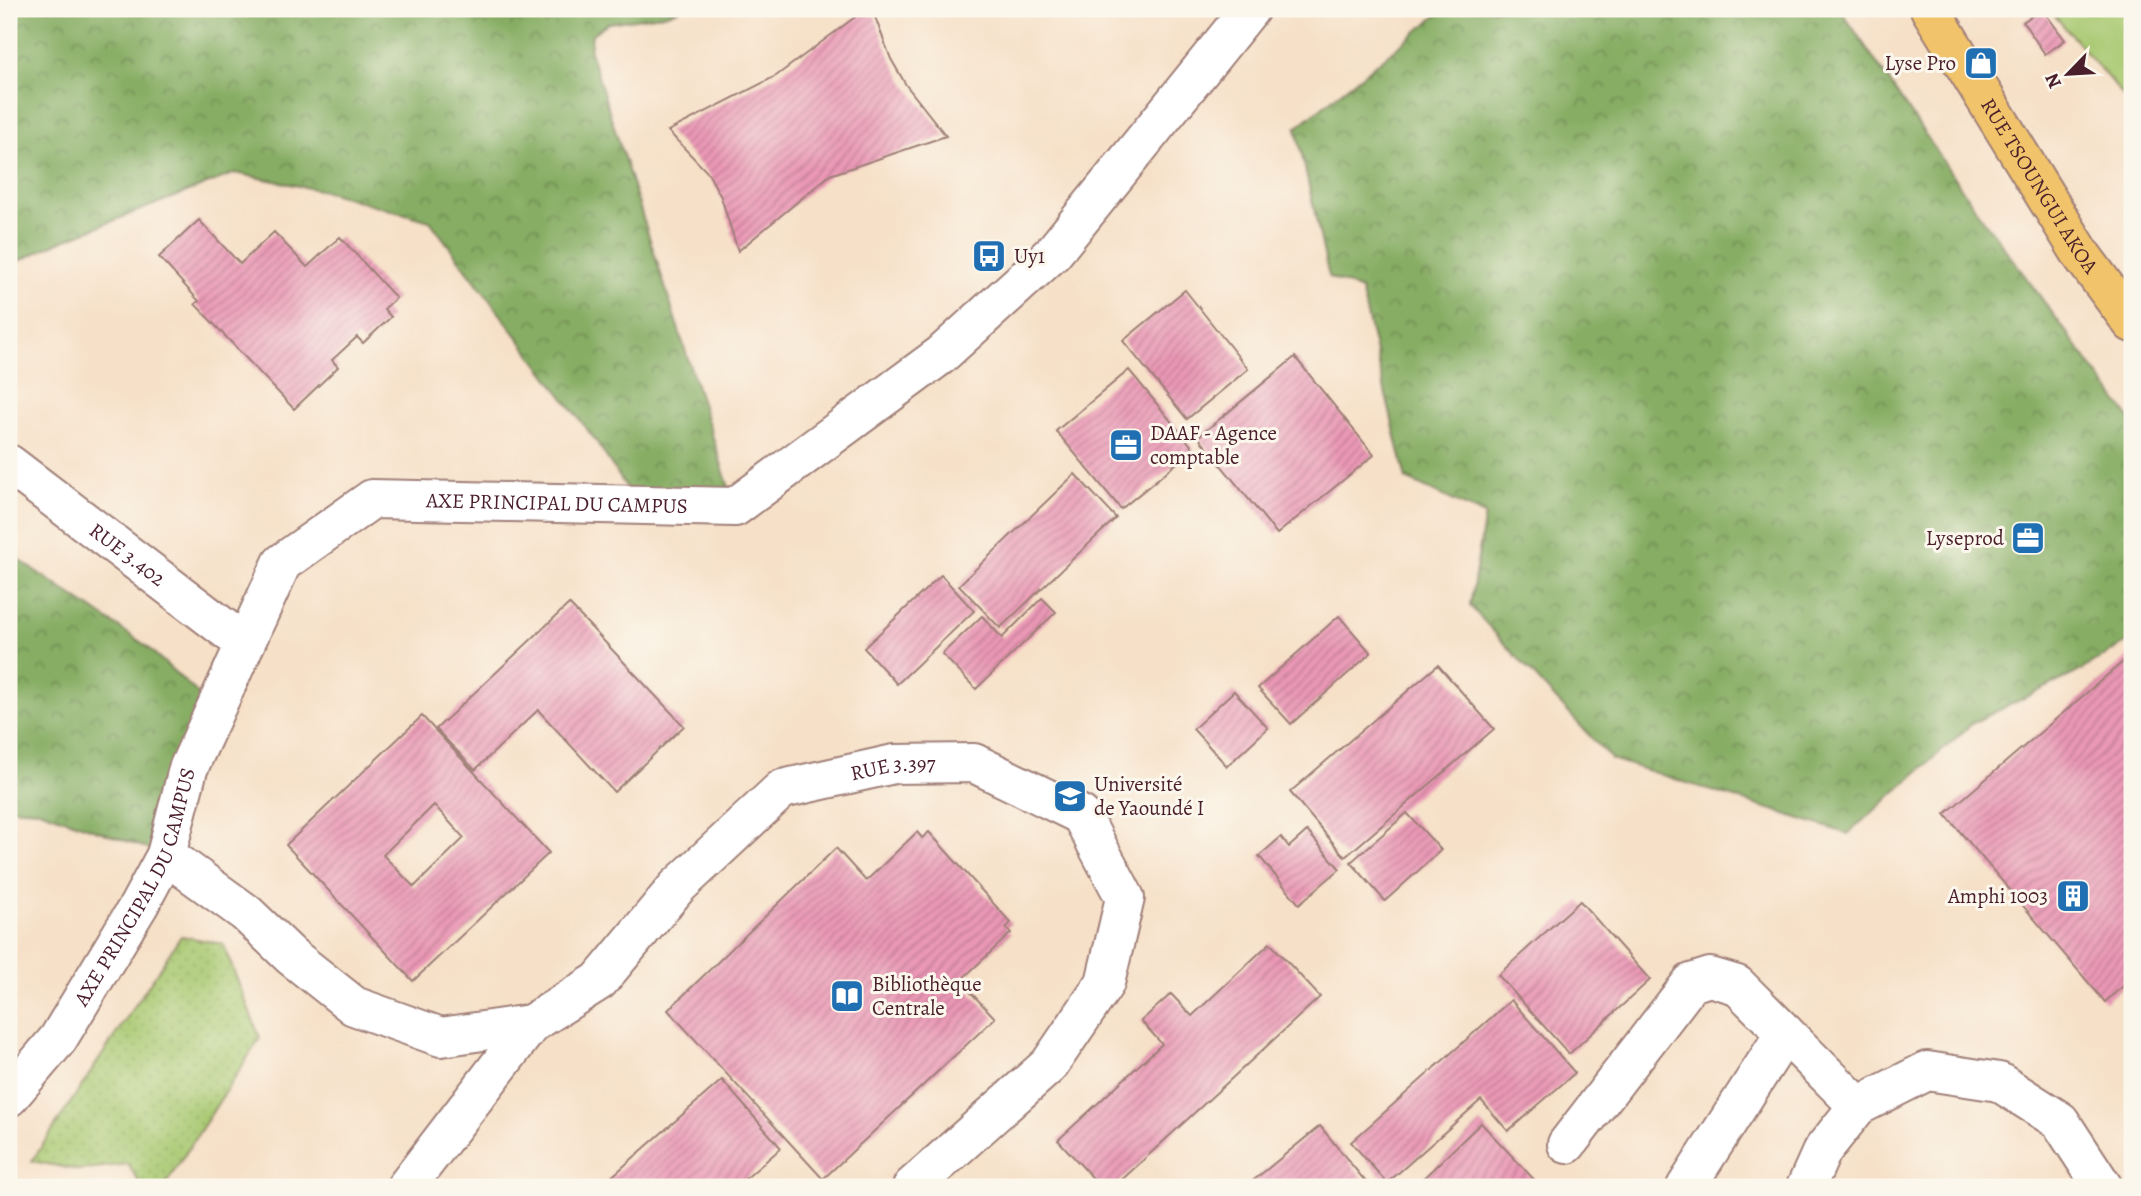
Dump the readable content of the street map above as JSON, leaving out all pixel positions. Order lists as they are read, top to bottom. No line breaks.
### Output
{"streets":{"main road":["RUE TSOUNGUI AKOA"],"street":["AXE PRINCIPAL DU CAMPUS","RUE 3.402","RUE 3.397"]},"crossings":[["AXE PRINCIPAL DU CAMPUS","RUE 3.402"]],"places":{"shop":["Lyse Pro"],"bus stop":["Uy1"],"office":["DAAF - Agence comptable","Lyseprod"],"school or university":["Université de Yaoundé I"],"building":["Amphi 1003"],"library":["Bibliothèque Centrale"]},"north":"bottom left"}
